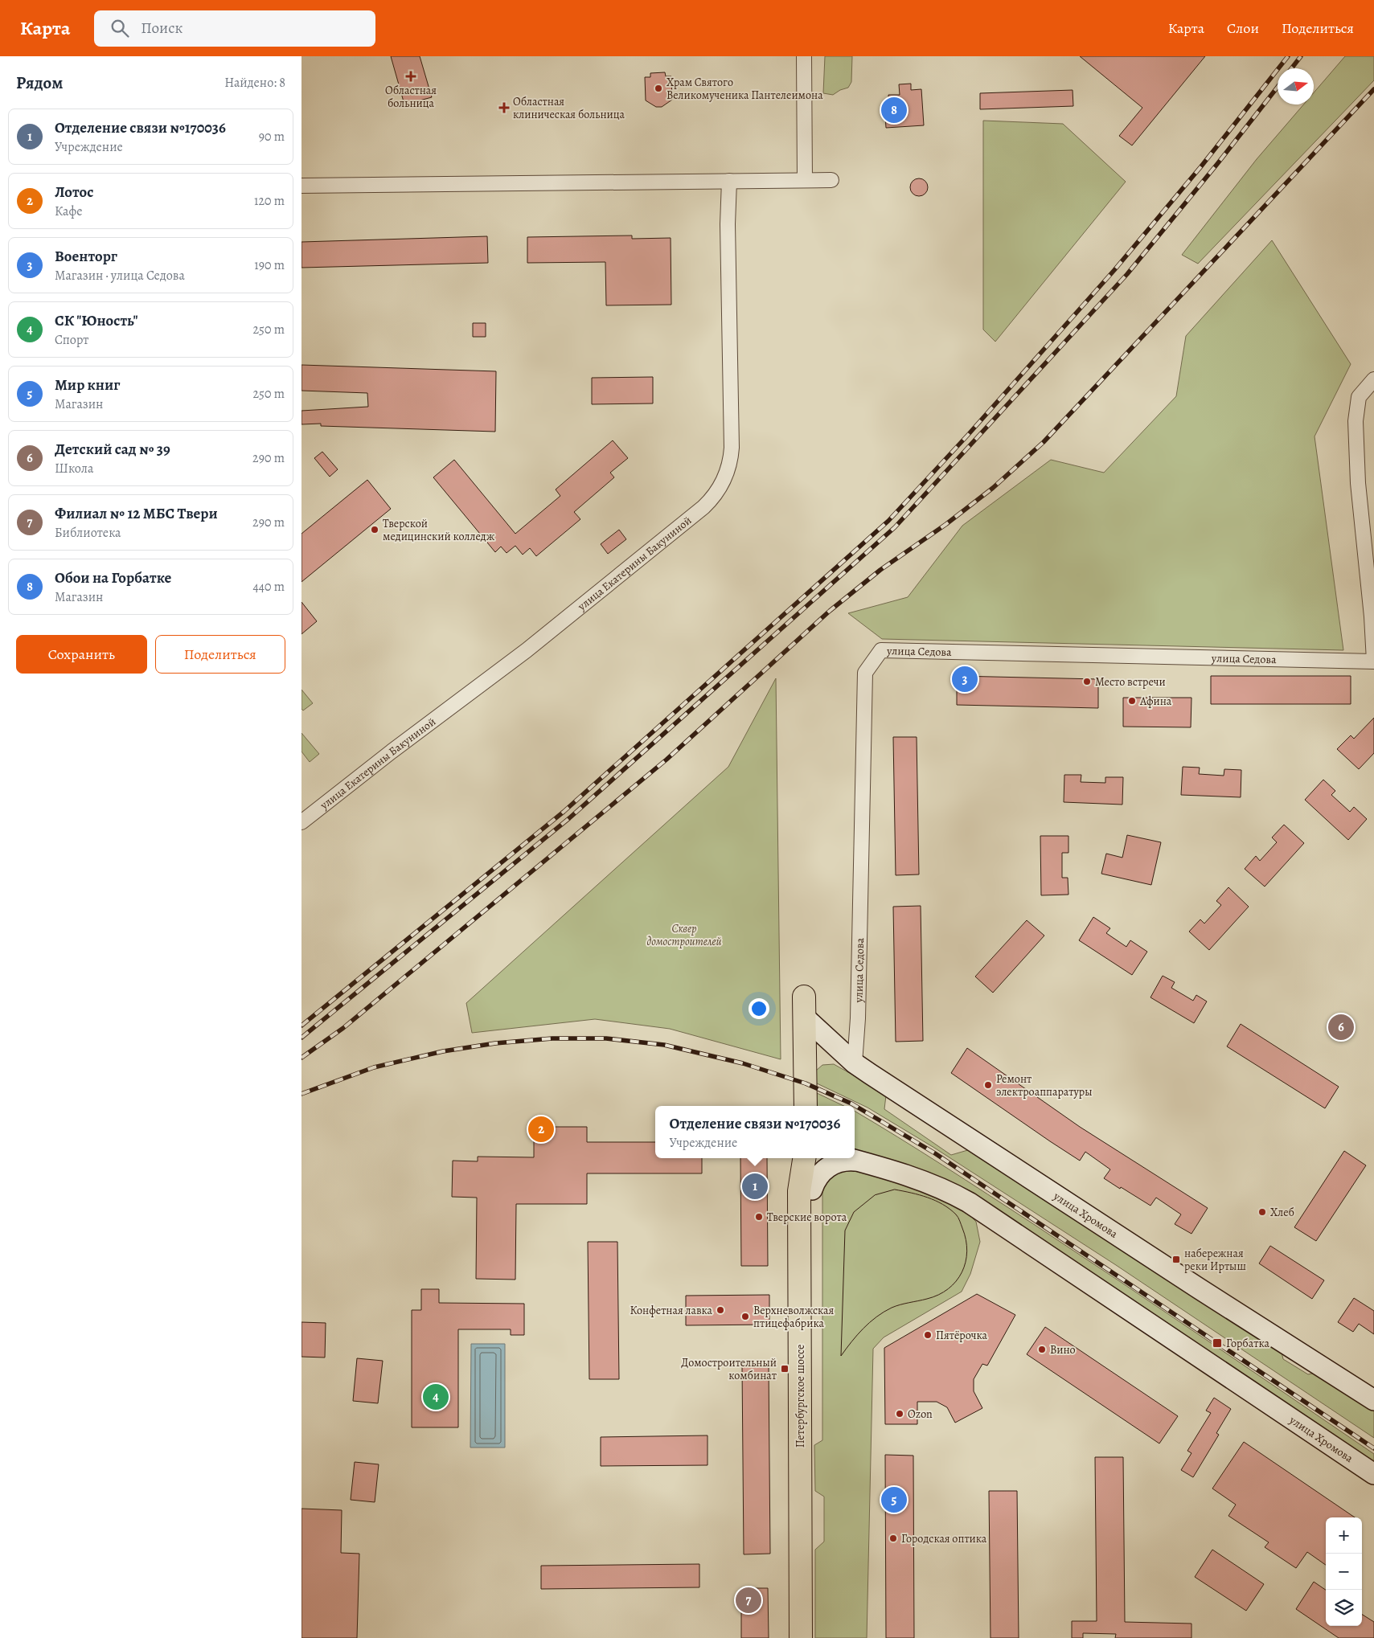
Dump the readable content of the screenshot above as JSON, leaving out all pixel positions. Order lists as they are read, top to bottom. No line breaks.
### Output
{"streets":{"main road":["Петербургское шоссе"],"street":["улица Екатерины Бакуниной","улица Седова","улица Хромова"]},"crossings":[["улица Седова","улица Хромова"],["улица Хромова","Петербургское шоссе"]],"parks":["Сквер домостроителей"],"places":{"health":["Областная больница","Областная клиническая больница"],"other":["Храм Святого Великомученика Пантелеимона","Тверской медицинский колледж","Место встречи","Афина","Ремонт электроаппаратуры","Хлеб","Тверские ворота","Конфетная лавка","Верхневолжская птицефабрика","Пятёрочка","Вино","Ozon","Городская оптика"],"transit":["набережная реки Иртыш","Горбатка","Домостроительный комбинат"]},"north":"right","page":{"header":"Карта","search":"Поиск","nav":["Карта","Слои","Поделиться"],"heading":["Рядом","Найдено: 8"],"pins":["8","3","6","2","1","4","5","7"],"list":[{"mark":"1","name":"Отделение связи №170036","note":"Учреждение","value":"90 m"},{"mark":"2","name":"Лотос","note":"Кафе","value":"120 m"},{"mark":"3","name":"Военторг","note":"Магазин · улица Седова","value":"190 m"},{"mark":"4","name":"СК \"Юность\"","note":"Спорт","value":"250 m"},{"mark":"5","name":"Мир книг","note":"Магазин","value":"250 m"},{"mark":"6","name":"Детский сад № 39","note":"Школа","value":"290 m"},{"mark":"7","name":"Филиал № 12 МБС Твери","note":"Библиотека","value":"290 m"},{"mark":"8","name":"Обои на Горбатке","note":"Магазин","value":"440 m"}],"buttons":["Сохранить","Поделиться"],"popup":["Отделение связи №170036","Учреждение"],"map_buttons":["+","−"]}}
